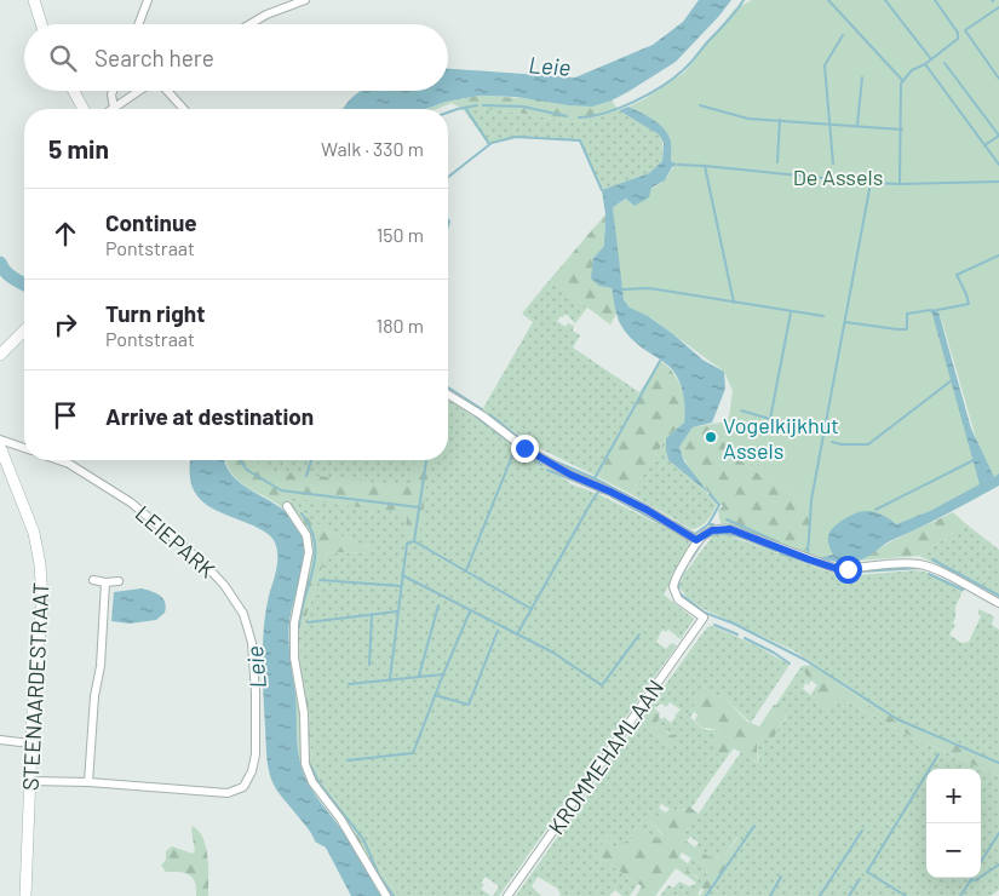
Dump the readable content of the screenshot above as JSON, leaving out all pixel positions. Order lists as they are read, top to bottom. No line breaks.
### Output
{"streets":{"street":["LEIEPARK","STEENAARDESTRAAT","KROMMEHAMLAAN"]},"crossings":[["LEIEPARK","STEENAARDESTRAAT"]],"water":["Leie"],"parks":["De Assels"],"places":["Vogelkijkhut Assels"],"page":{"search":"Search here","heading":["5 min","Walk · 330 m"],"list":[["Continue","Pontstraat","150 m"],["Turn right","Pontstraat","180 m"],"Arrive at destination"],"map_buttons":["+","−"]}}
